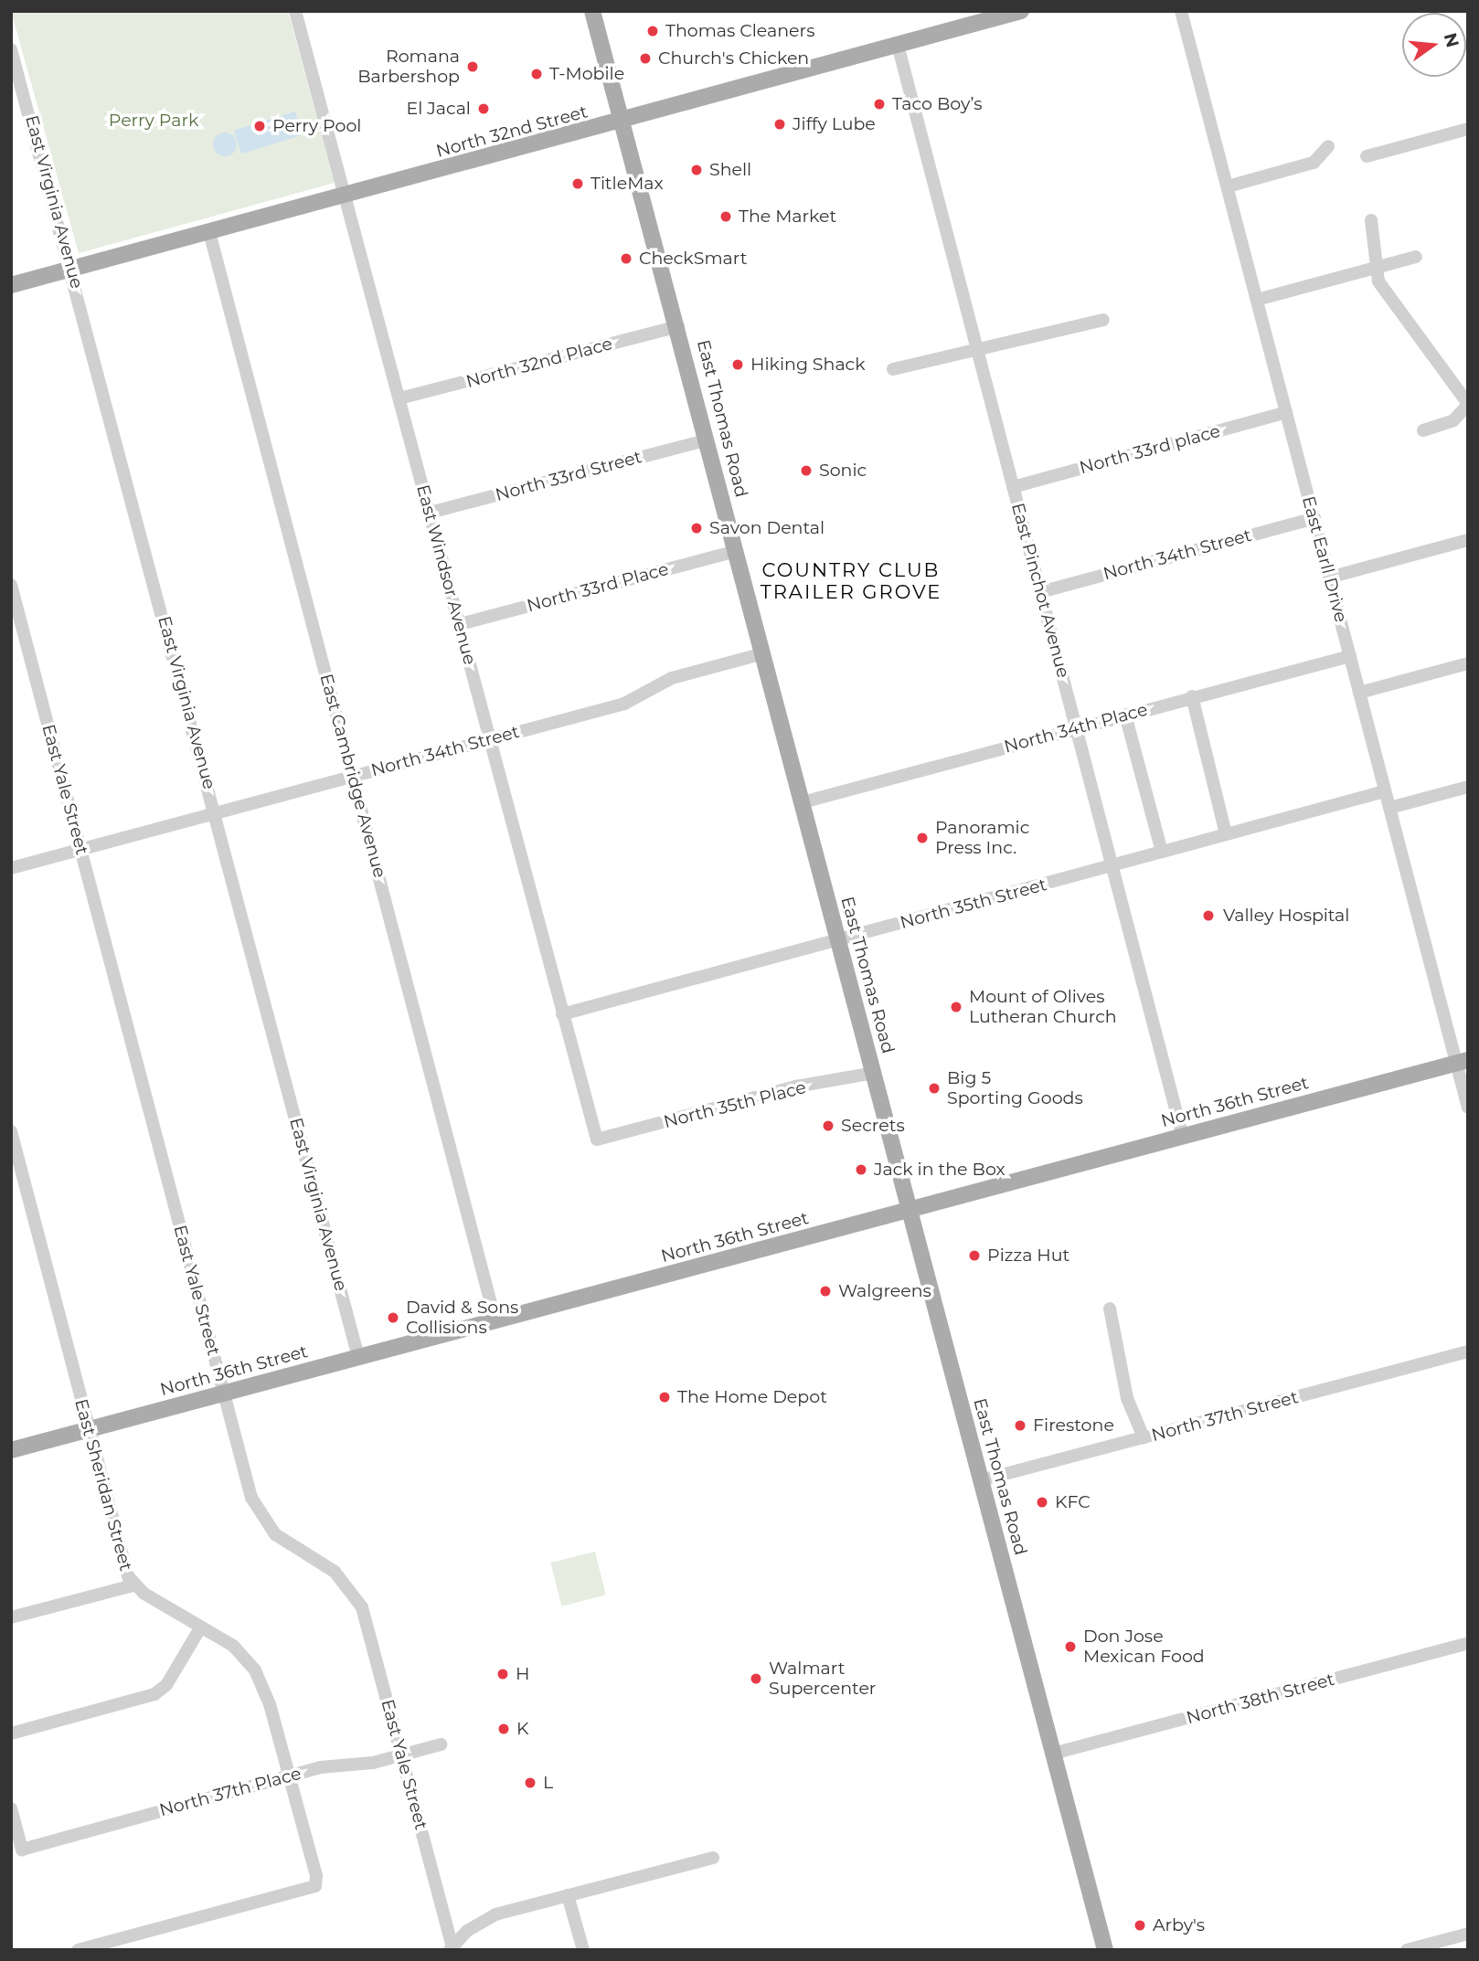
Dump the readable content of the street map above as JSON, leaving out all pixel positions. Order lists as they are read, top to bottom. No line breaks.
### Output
{"streets":{"main road":["North 32nd Street","East Thomas Road","North 36th Street"],"street":["East Virginia Avenue","North 32nd Place","North 33rd place","North 33rd Street","North 34th Street","East Earll Drive","East Windsor Avenue","North 33rd Place","East Pinchot Avenue","North 34th Place","East Cambridge Avenue","East Yale Street","North 35th Street","North 35th Place","North 37th Street","East Sheridan Street","North 38th Street","North 37th Place"]},"crossings":[["North 32nd Street","East Virginia Avenue"],["North 32nd Street","East Thomas Road"],["North 32nd Street","East Windsor Avenue"],["North 32nd Street","East Pinchot Avenue"],["North 32nd Street","East Cambridge Avenue"],["East Virginia Avenue","North 34th Street"],["East Virginia Avenue","North 36th Street"],["North 32nd Place","East Thomas Road"],["North 32nd Place","East Windsor Avenue"],["East Thomas Road","North 33rd Street"],["East Thomas Road","North 34th Street"],["East Thomas Road","North 33rd Place"],["East Thomas Road","North 34th Place"],["East Thomas Road","North 35th Street"],["East Thomas Road","North 36th Street"],["East Thomas Road","North 35th Place"],["East Thomas Road","North 37th Street"],["East Thomas Road","North 38th Street"],["North 33rd place","East Earll Drive"],["North 33rd place","East Pinchot Avenue"],["North 33rd Street","East Windsor Avenue"],["North 34th Street","East Earll Drive"],["North 34th Street","East Windsor Avenue"],["North 34th Street","East Pinchot Avenue"],["North 34th Street","East Cambridge Avenue"],["North 34th Street","East Yale Street"],["East Earll Drive","North 34th Place"],["East Earll Drive","North 35th Street"],["East Earll Drive","North 36th Street"],["East Windsor Avenue","North 33rd Place"],["East Windsor Avenue","North 35th Street"],["East Windsor Avenue","North 35th Place"],["East Pinchot Avenue","North 34th Place"],["East Pinchot Avenue","North 35th Street"],["East Pinchot Avenue","North 36th Street"],["East Cambridge Avenue","North 36th Street"],["East Yale Street","North 36th Street"],["East Yale Street","North 37th Place"],["North 36th Street","East Sheridan Street"],["East Sheridan Street","North 37th Place"]],"districts":["COUNTRY CLUB TRAILER GROVE"],"parks":["Perry Park"],"places":["Thomas Cleaners","Church's Chicken","Romana Barbershop","T-Mobile","Taco Boy’s","El Jacal","Jiffy Lube","Perry Pool","Shell","TitleMax","The Market","CheckSmart","Hiking Shack","Sonic","Savon Dental","Panoramic Press Inc.","Valley Hospital","Mount of Olives Lutheran Church","Big 5 Sporting Goods","Secrets","Jack in the Box","Pizza Hut","Walgreens","David & Sons Collisions","The Home Depot","Firestone","KFC","Don Jose Mexican Food","H","Walmart Supercenter","K","L","Arby's"],"north":"right"}
